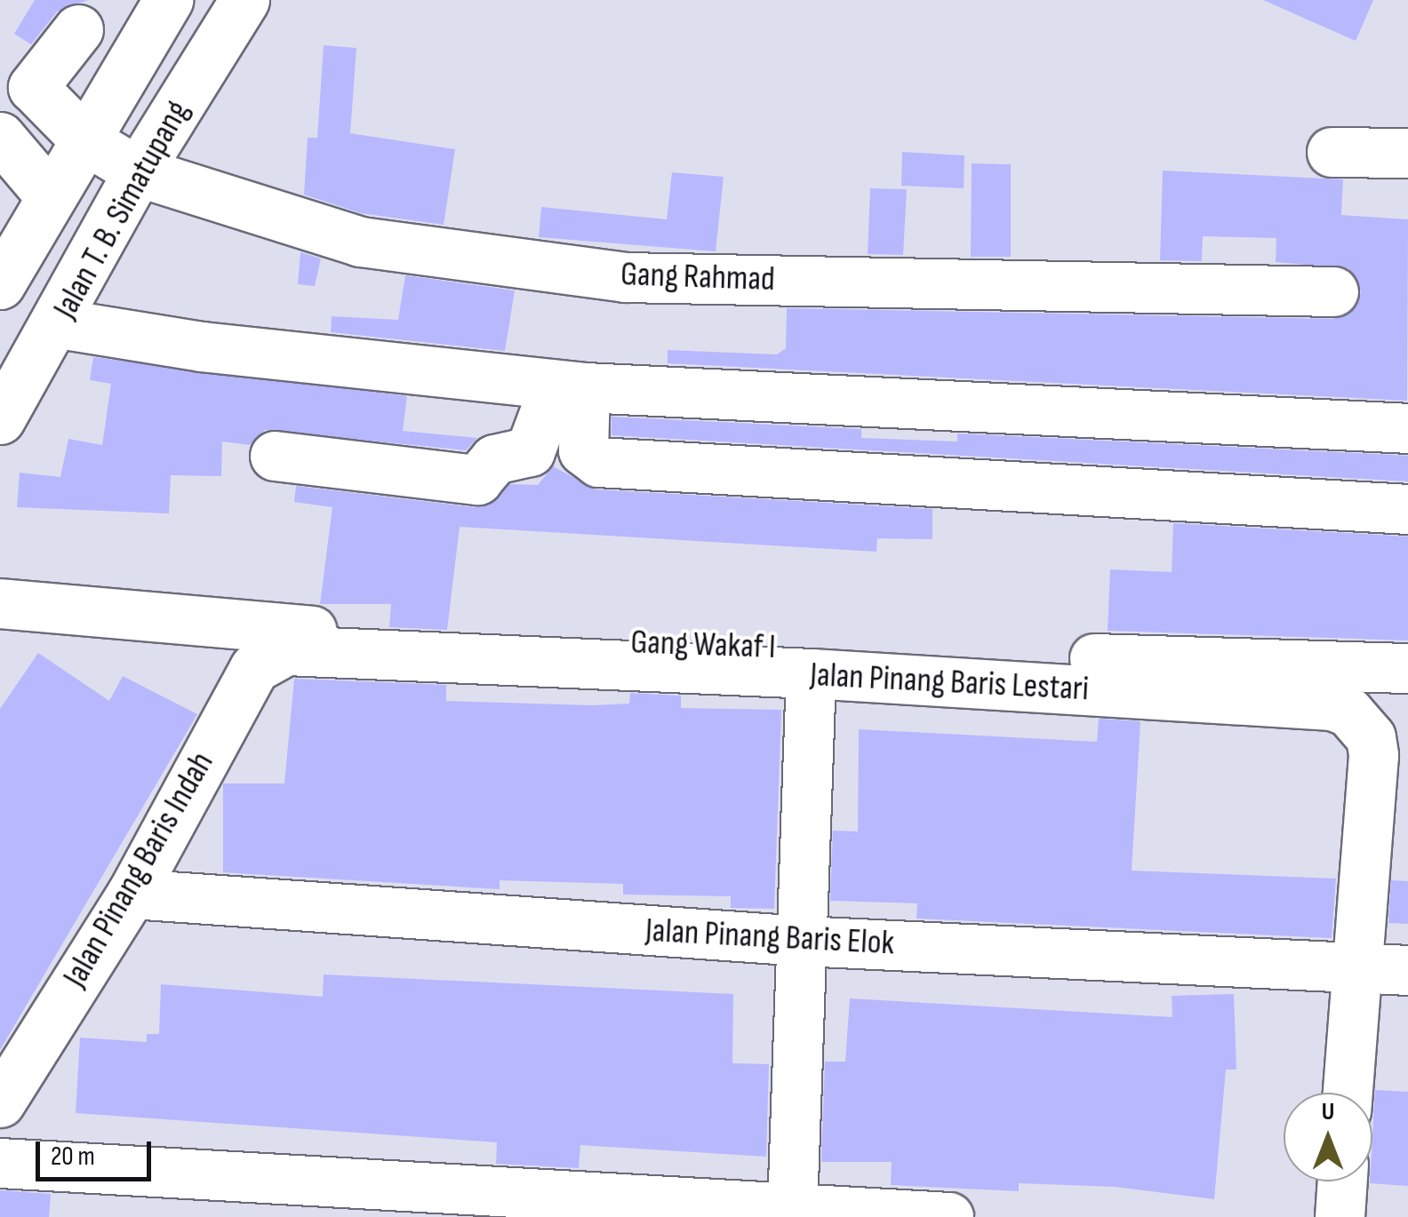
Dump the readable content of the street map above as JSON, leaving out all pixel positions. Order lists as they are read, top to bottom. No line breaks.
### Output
{"streets":{"street":["Jalan T. B. Simatupang","Gang Rahmad","Gang Wakaf I","Jalan Pinang Baris Lestari","Jalan Pinang Baris Indah","Jalan Pinang Baris Elok"]},"crossings":[["Jalan T. B. Simatupang","Gang Rahmad"],["Jalan Pinang Baris Lestari","Jalan Pinang Baris Indah"],["Jalan Pinang Baris Lestari","Jalan Pinang Baris Elok"],["Jalan Pinang Baris Indah","Jalan Pinang Baris Elok"]],"scale_bar":"20 m","north":"top"}
